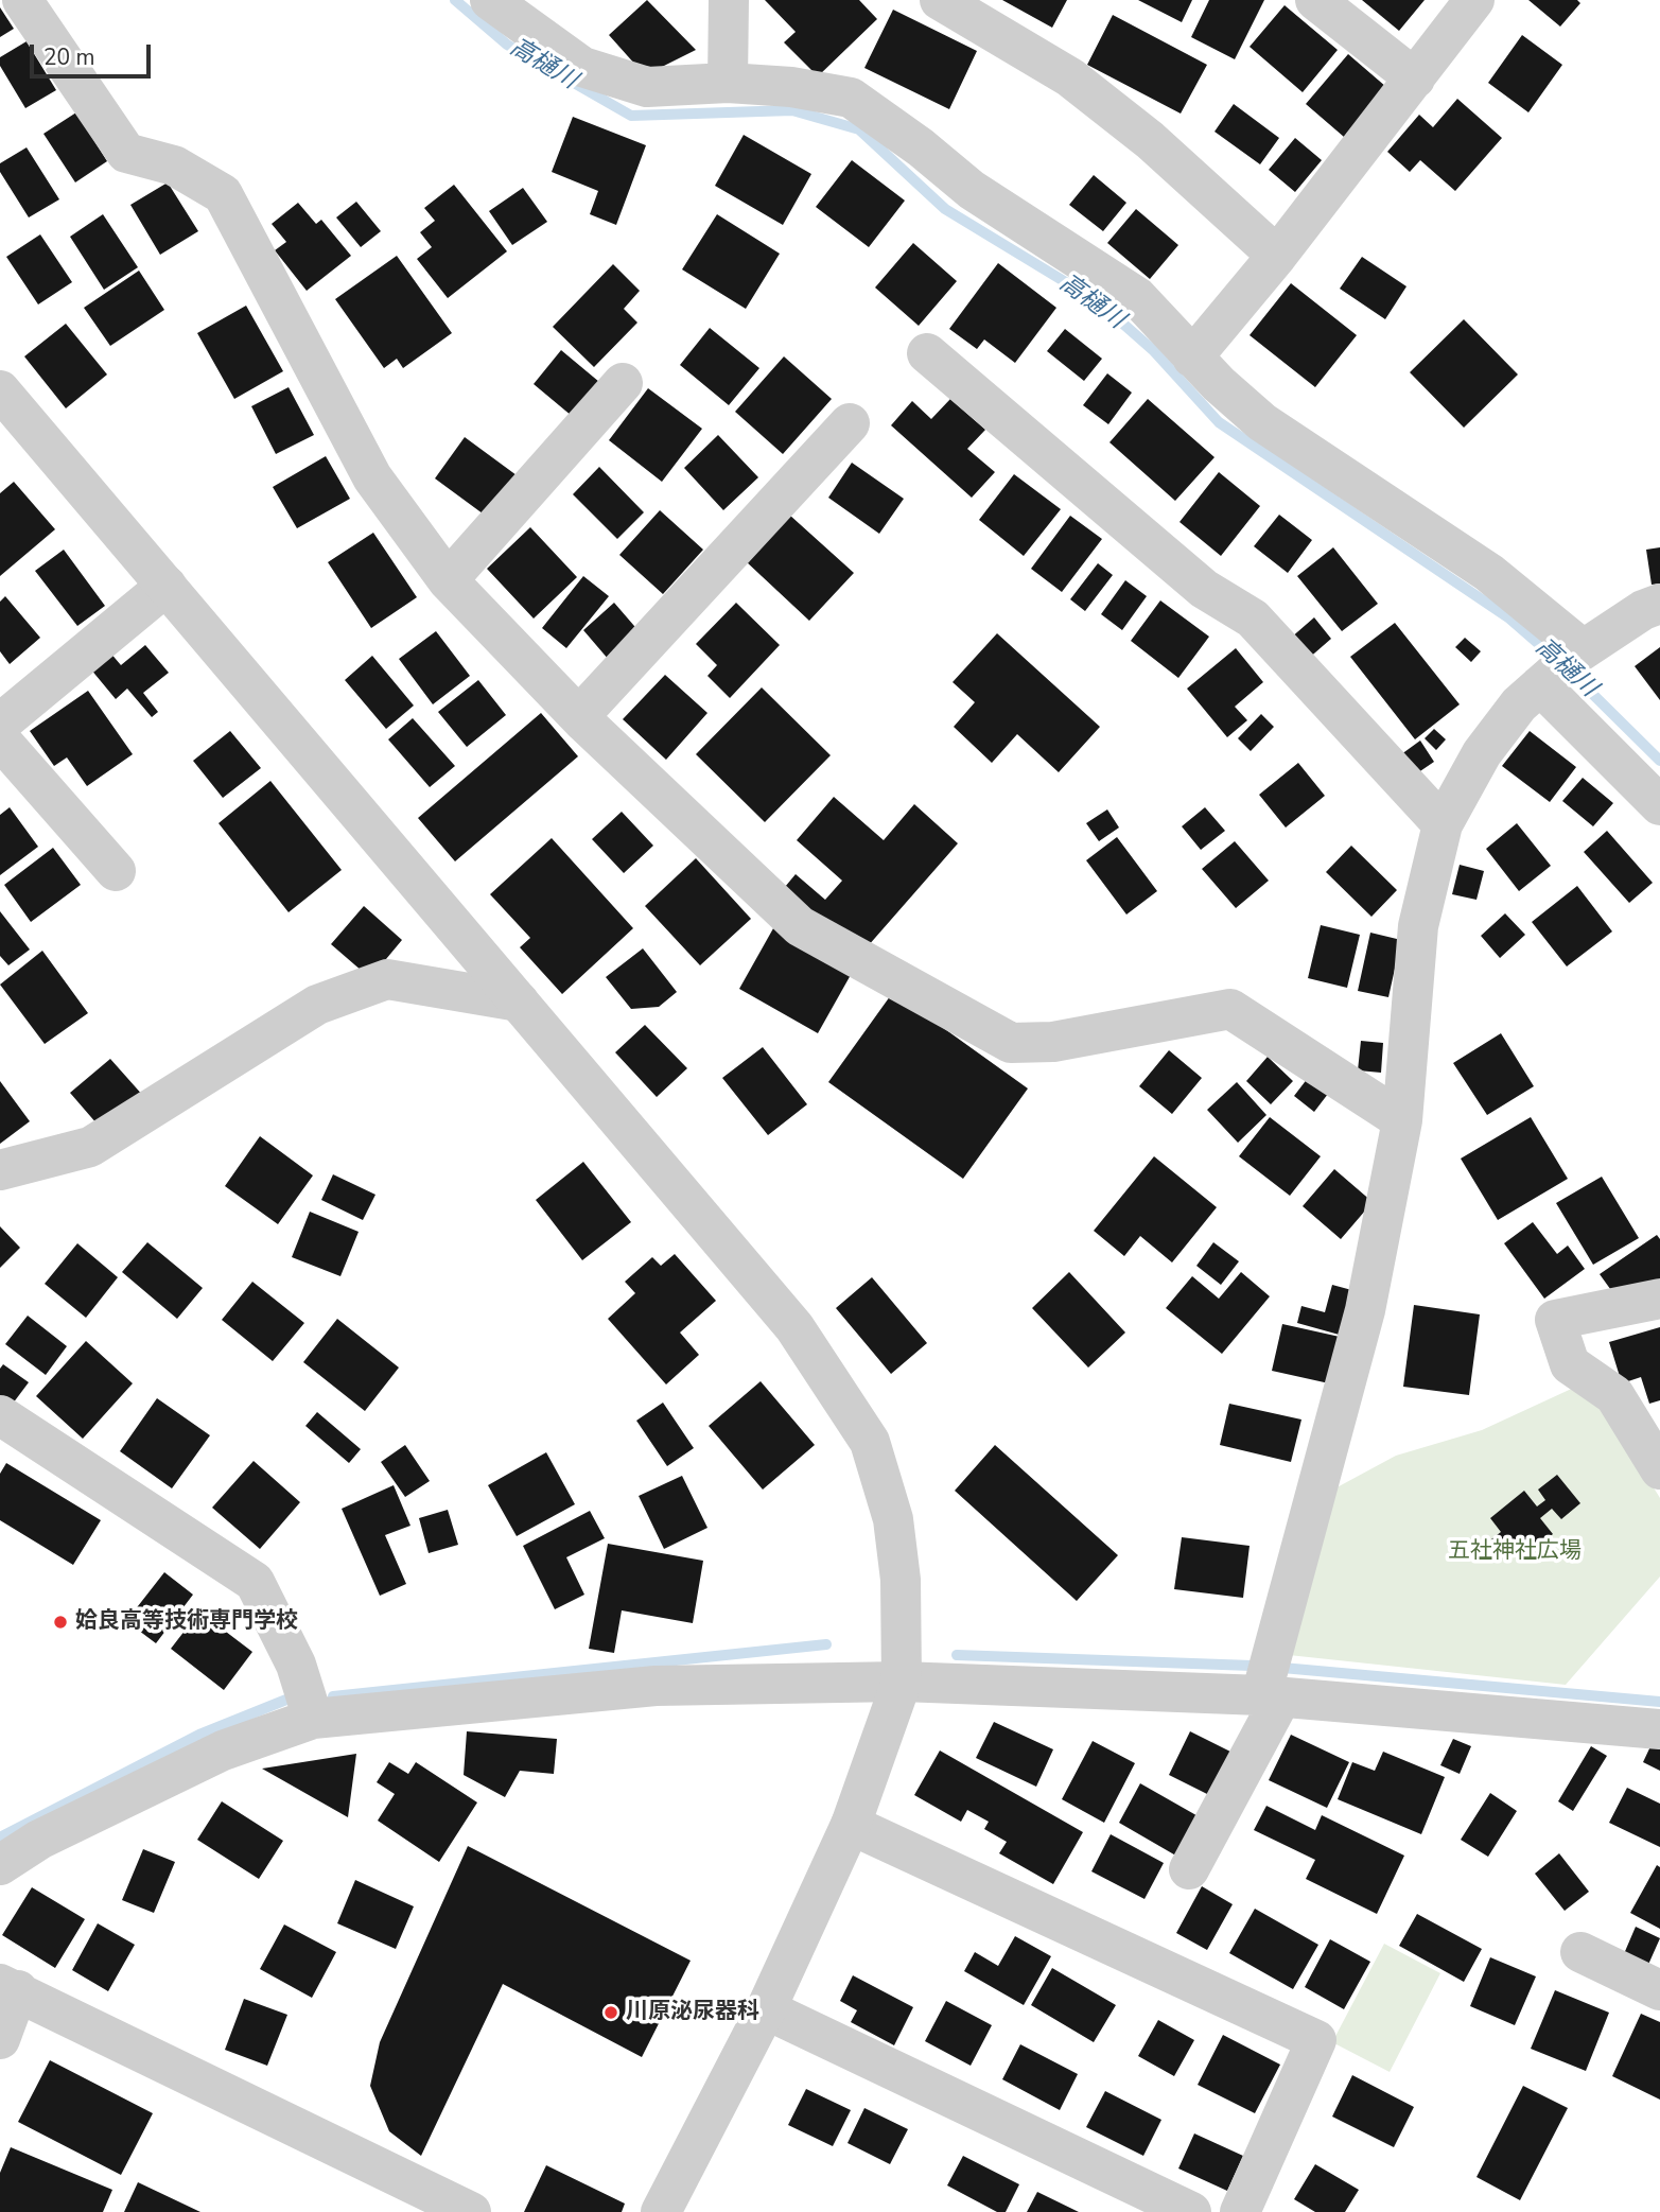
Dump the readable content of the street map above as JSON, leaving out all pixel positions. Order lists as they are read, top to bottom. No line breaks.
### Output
{"water":["高樋川"],"parks":["五社神社広場"],"places":["姶良高等技術専門学校","川原泌尿器科"],"scale_bar":"20 m"}
